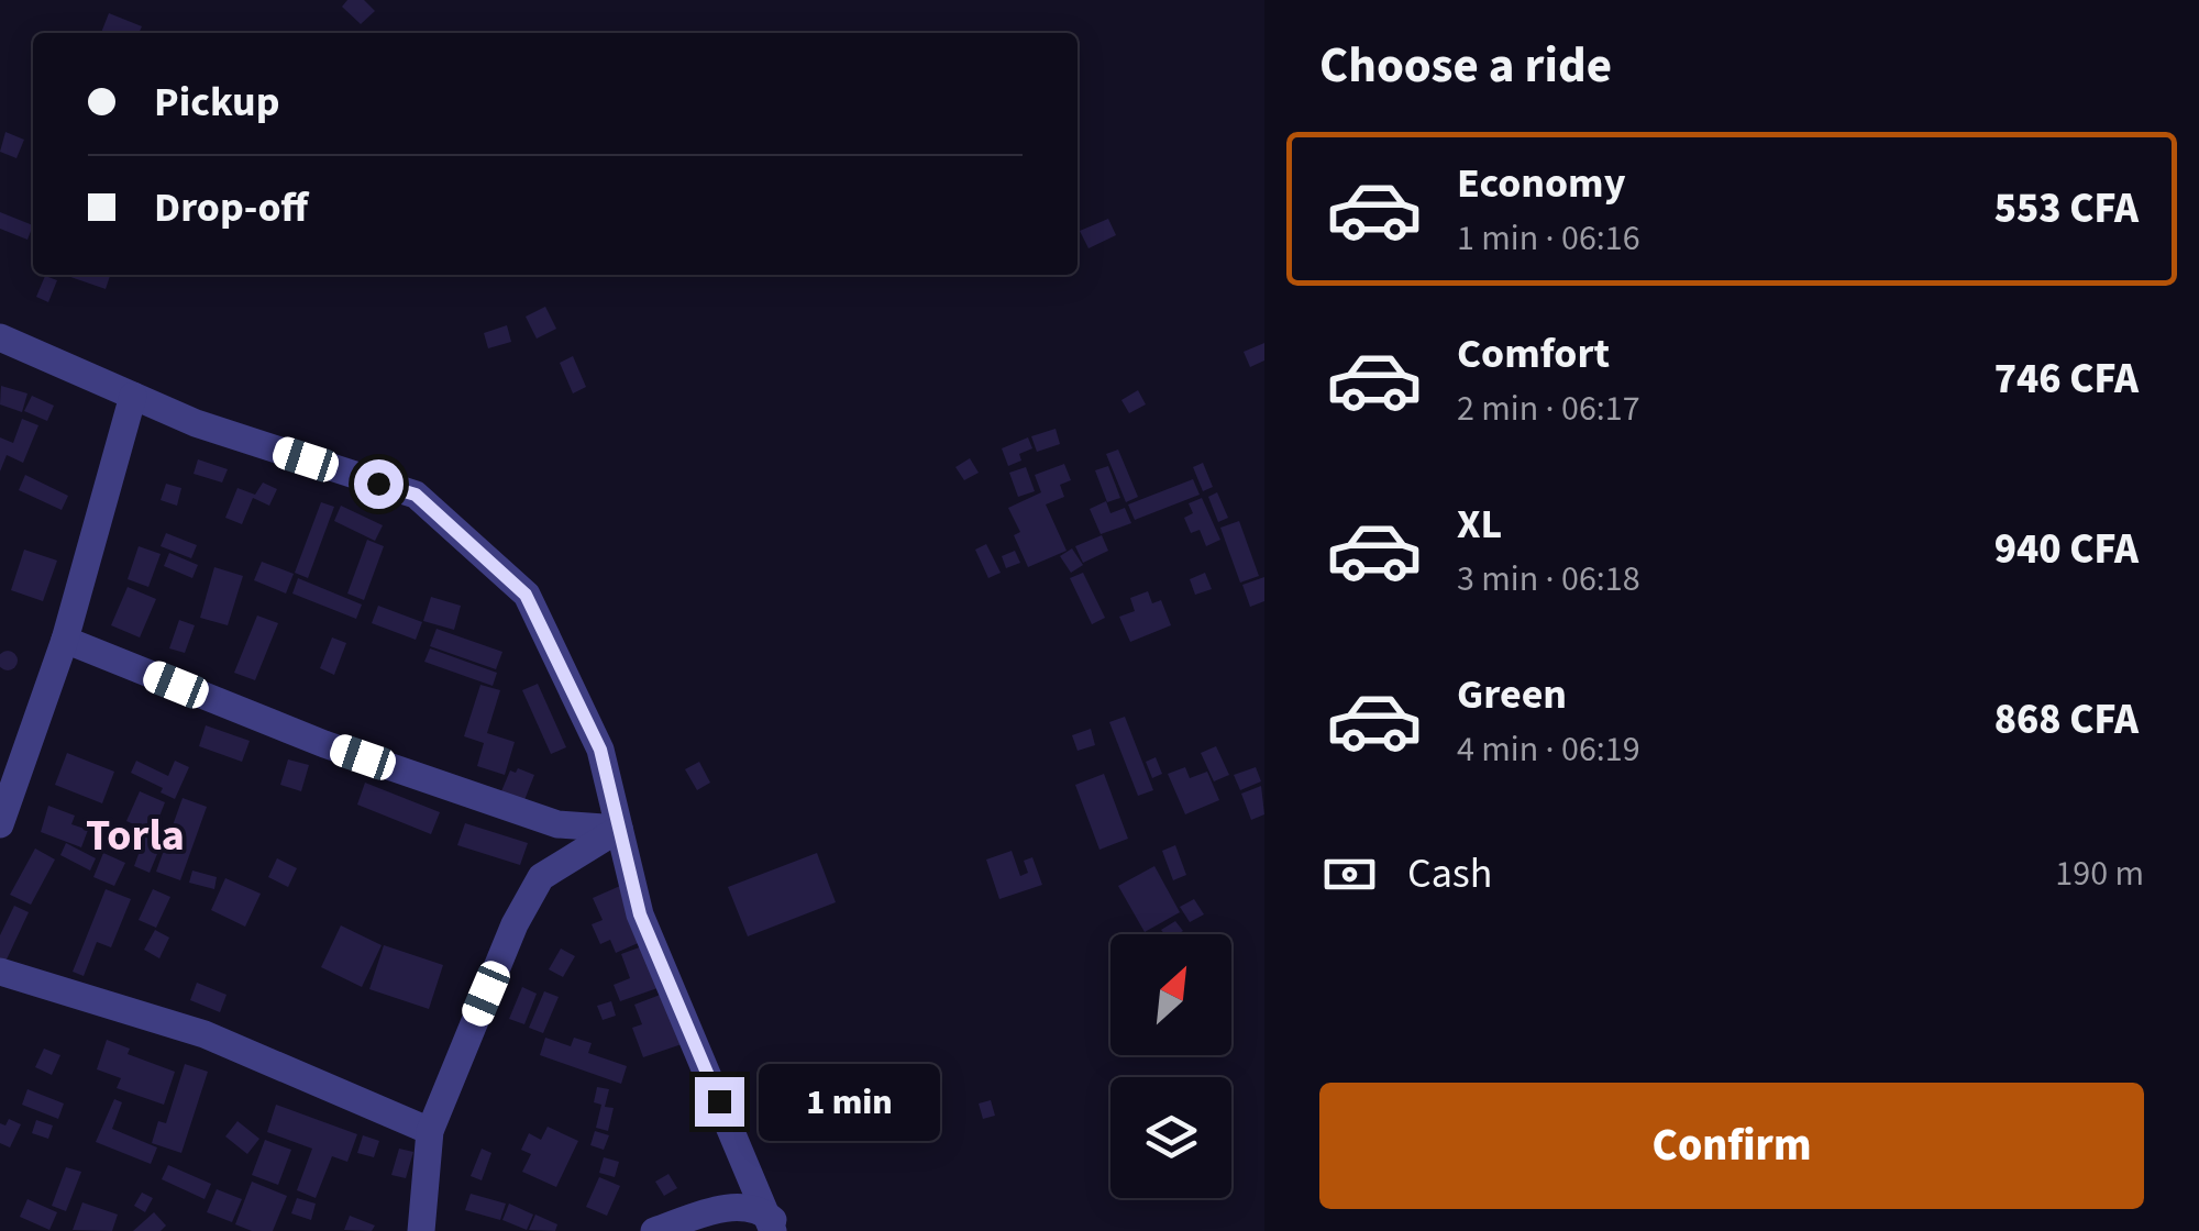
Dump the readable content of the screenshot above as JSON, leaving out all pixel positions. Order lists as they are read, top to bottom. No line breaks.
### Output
{"districts":["Torla"],"north":"top right","page":{"heading":"Choose a ride","banner":["Pickup","Drop-off"],"list":[{"name":"Economy","note":"1 min · 06:16","value":"553 CFA"},{"name":"Comfort","note":"2 min · 06:17","value":"746 CFA"},{"name":"XL","note":"3 min · 06:18","value":"940 CFA"},{"name":"Green","note":"4 min · 06:19","value":"868 CFA"}],"pay":["Cash","190 m"],"buttons":"Confirm","bubble":"1 min"}}
